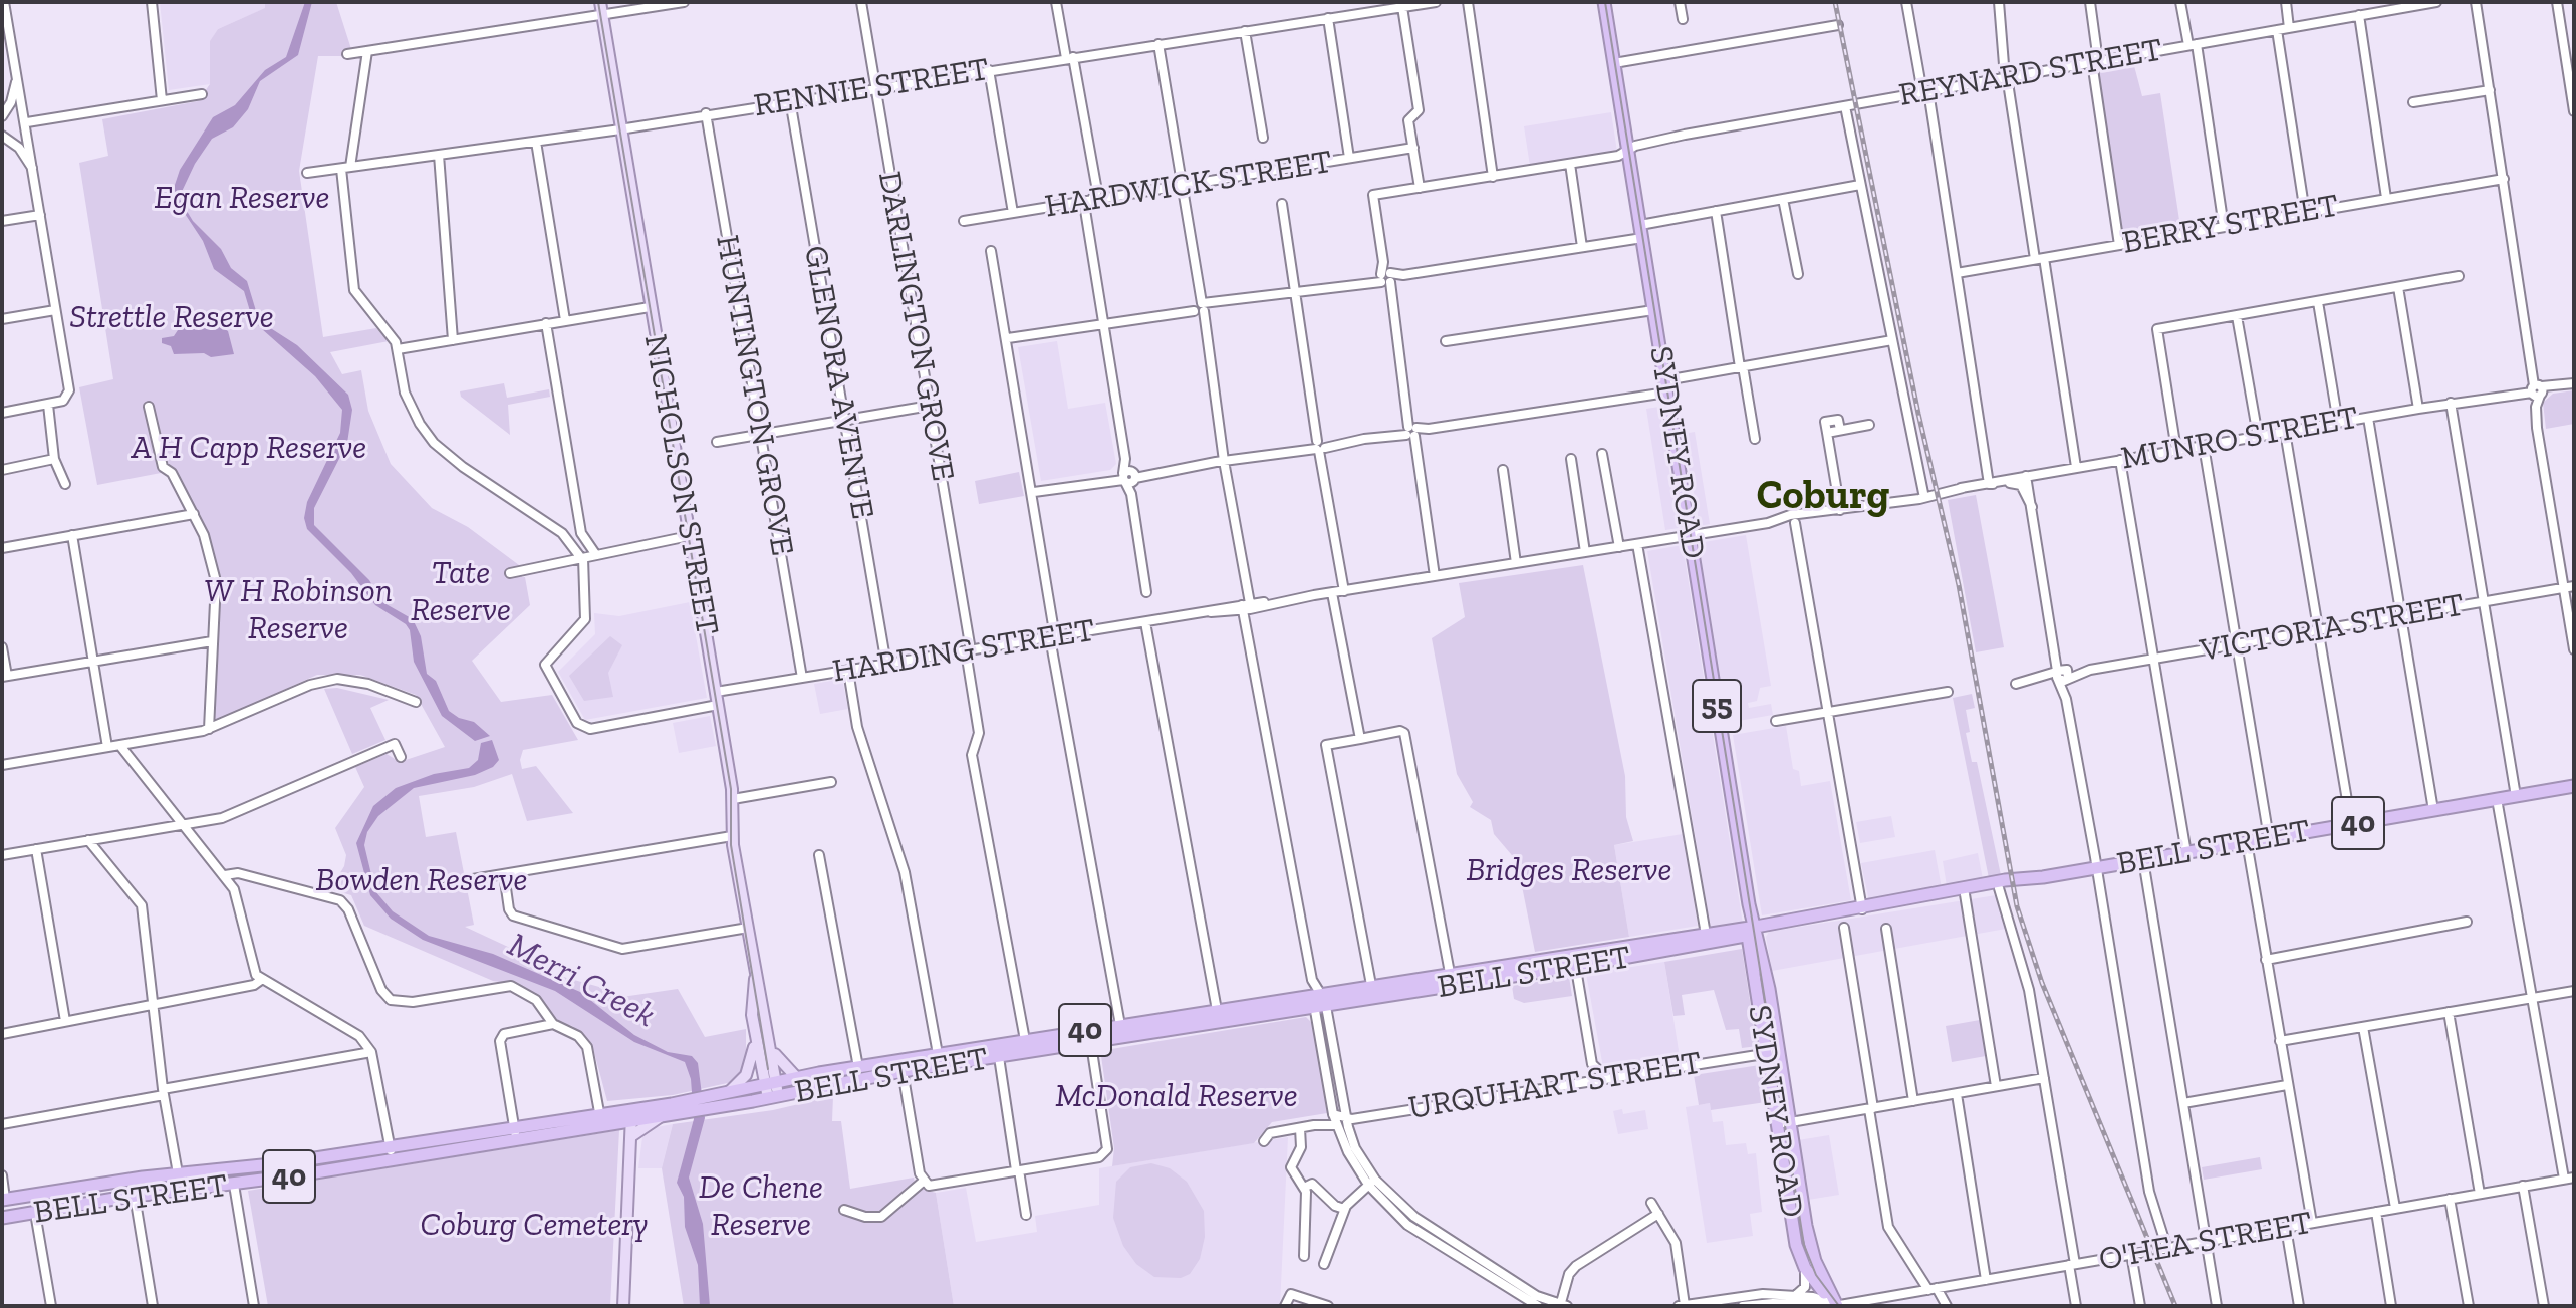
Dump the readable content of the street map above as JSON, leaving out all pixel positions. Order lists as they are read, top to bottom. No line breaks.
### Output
{"streets":{"highway":["SYDNEY ROAD","55","40","BELL STREET"],"main road":["NICHOLSON STREET"],"street":["REYNARD STREET","RENNIE STREET","HARDWICK STREET","BERRY STREET","DARLINGTON GROVE","GLENORA AVENUE","HUNTINGTON GROVE","MUNRO STREET","VICTORIA STREET","HARDING STREET","URQUHART STREET","O'HEA STREET"]},"crossings":[["REYNARD STREET","SYDNEY ROAD"],["RENNIE STREET","DARLINGTON GROVE"],["RENNIE STREET","GLENORA AVENUE"],["RENNIE STREET","HUNTINGTON GROVE"],["RENNIE STREET","NICHOLSON STREET"],["DARLINGTON GROVE","HARDING STREET"],["DARLINGTON GROVE","BELL STREET"],["GLENORA AVENUE","HARDING STREET"],["HUNTINGTON GROVE","HARDING STREET"],["MUNRO STREET","SYDNEY ROAD"],["MUNRO STREET","HARDING STREET"],["SYDNEY ROAD","HARDING STREET"],["SYDNEY ROAD","BELL STREET"],["SYDNEY ROAD","URQUHART STREET"],["SYDNEY ROAD","O'HEA STREET"],["NICHOLSON STREET","HARDING STREET"],["NICHOLSON STREET","BELL STREET"]],"districts":["Coburg"],"water":["Merri Creek"],"parks":["Egan Reserve","Strettle Reserve","A H Capp Reserve","Tate Reserve","W H Robinson Reserve","Bridges Reserve","Bowden Reserve","McDonald Reserve","De Chene Reserve","Coburg Cemetery"]}
